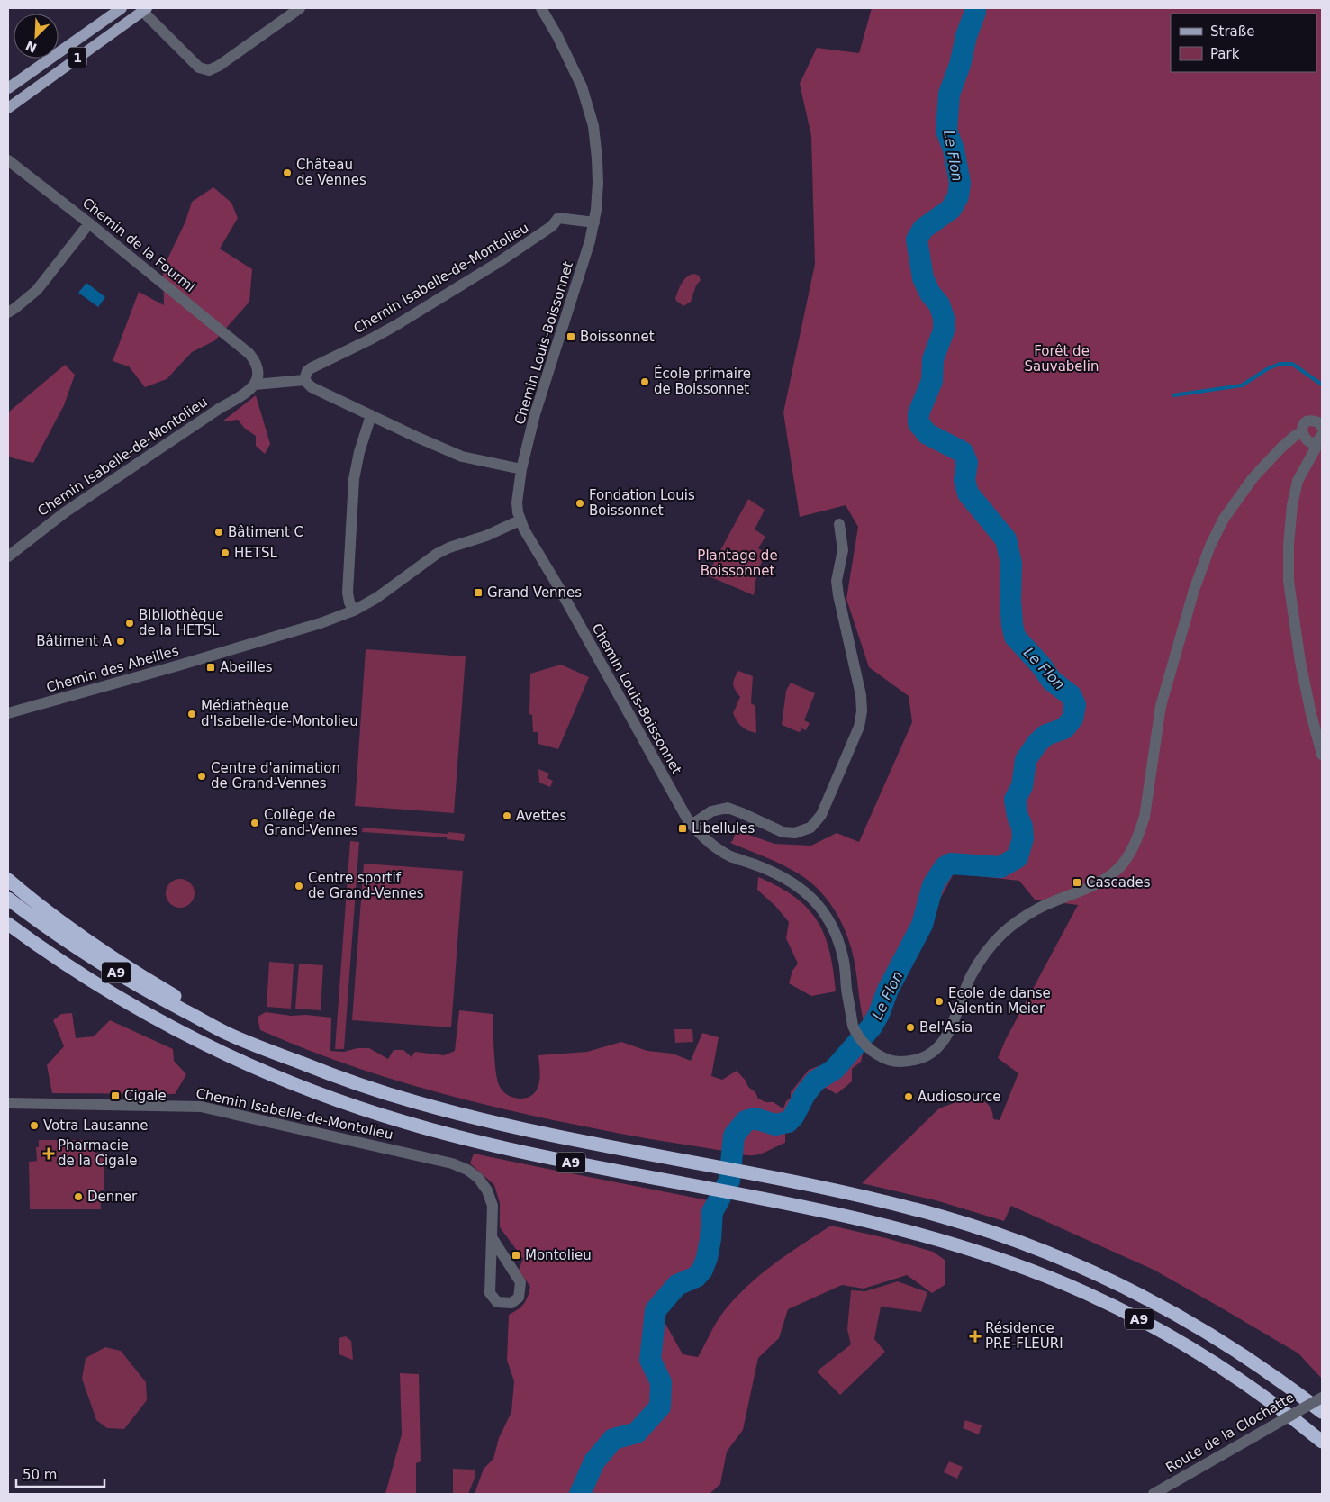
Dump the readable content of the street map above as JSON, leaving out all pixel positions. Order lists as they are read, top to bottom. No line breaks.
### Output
{"streets":{"highway":["A9"],"main road":["1"],"street":["Chemin de la Fourmi","Chemin Isabelle-de-Montolieu","Chemin Louis-Boissonnet","Chemin des Abeilles","Route de la Clochatte"]},"crossings":[["Chemin de la Fourmi","Chemin Isabelle-de-Montolieu"],["Chemin Isabelle-de-Montolieu","Chemin Louis-Boissonnet"],["Chemin Louis-Boissonnet","Chemin des Abeilles"]],"water":["Le Flon"],"parks":["Forêt de Sauvabelin","Plantage de Boissonnet"],"places":{"other":["Château de Vennes","École primaire de Boissonnet","Fondation Louis Boissonnet","Bâtiment C","HETSL","Bibliothèque de la HETSL","Bâtiment A","Médiathèque d'Isabelle-de-Montolieu","Centre d'animation de Grand-Vennes","Avettes","Collège de Grand-Vennes","Centre sportif de Grand-Vennes","Ecole de danse Valentin Meier","Bel'Asia","Audiosource","Votra Lausanne","Denner"],"transit":["Boissonnet","Grand Vennes","Abeilles","Libellules","Cascades","Cigale","Montolieu"],"health":["Pharmacie de la Cigale","Résidence PRE-FLEURI"]},"legend":["Straße","Park"],"scale_bar":"50 m","north":"bottom left"}
